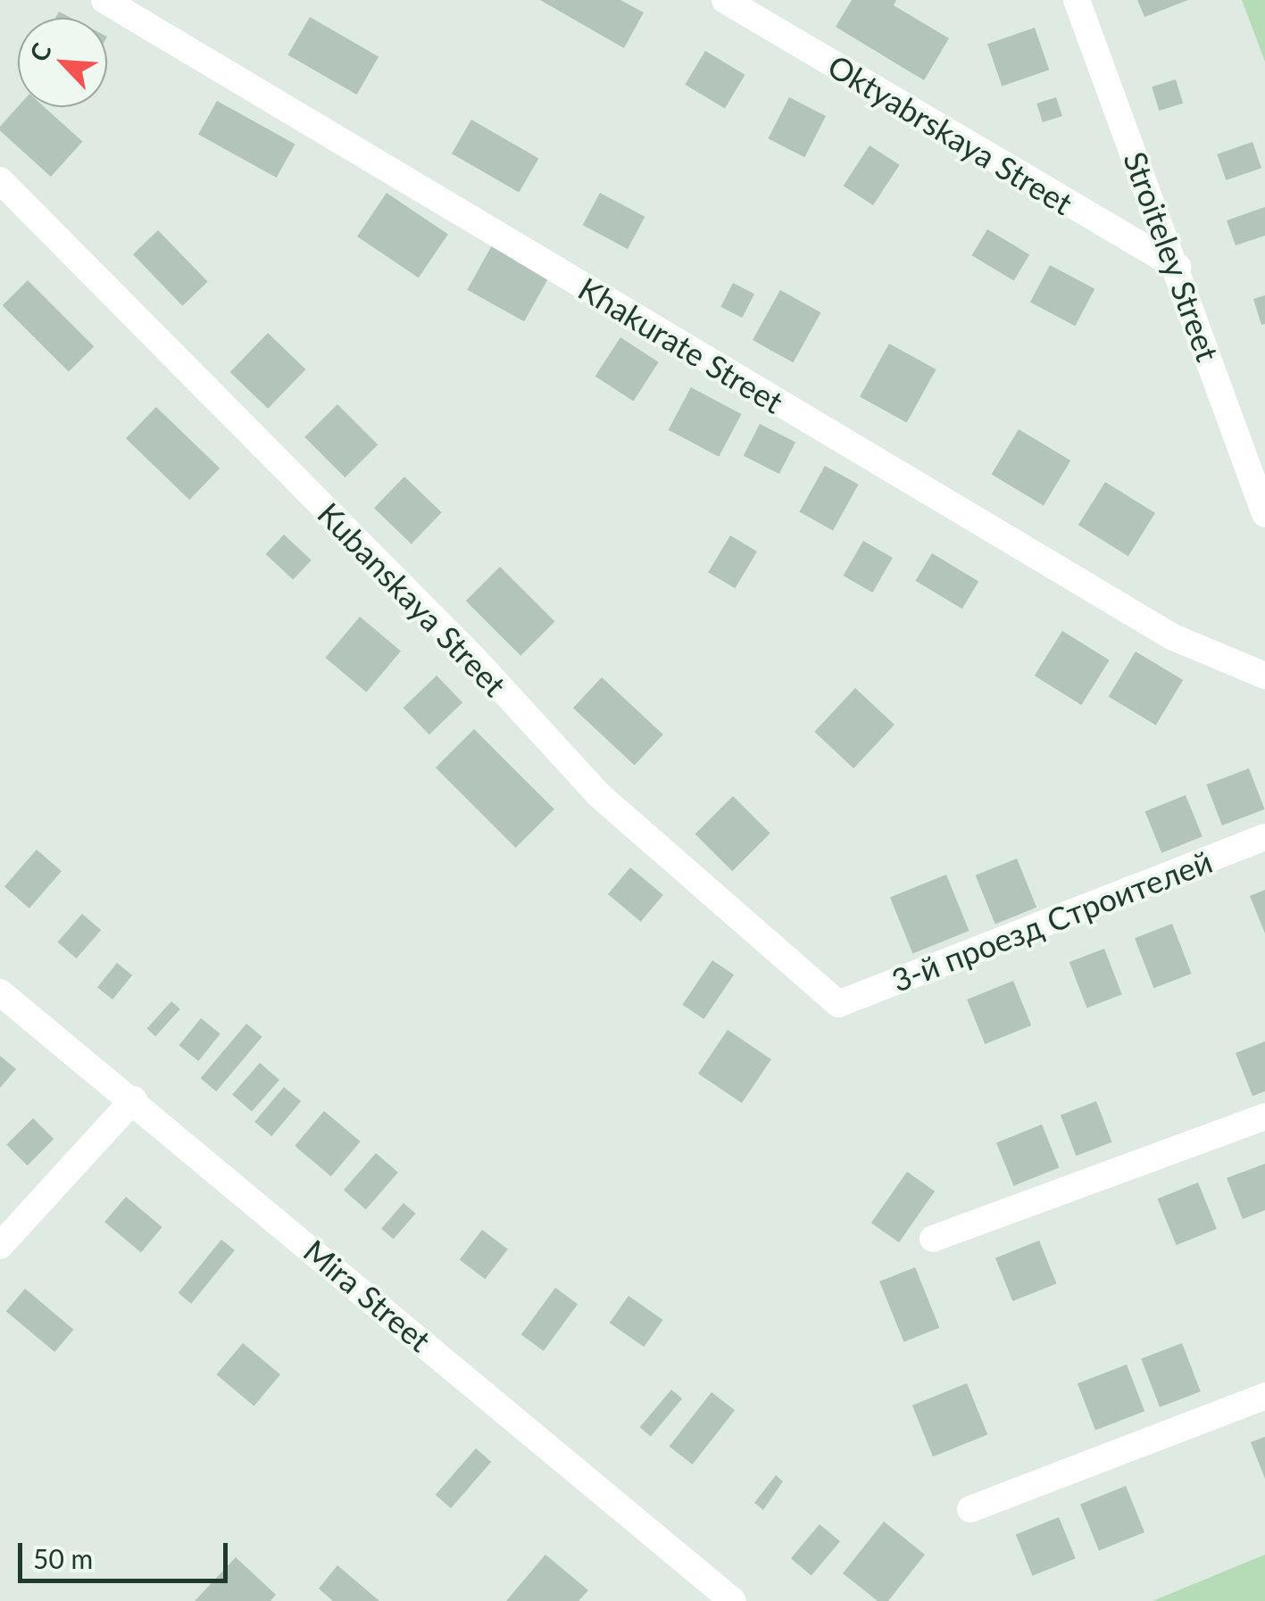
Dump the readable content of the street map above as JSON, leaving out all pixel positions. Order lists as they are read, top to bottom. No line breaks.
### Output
{"streets":{"street":["Oktyabrskaya Street","Stroiteley Street","Khakurate Street","Kubanskaya Street","3-й проезд Строителей","Mira Street"]},"crossings":[["Oktyabrskaya Street","Stroiteley Street"],["Kubanskaya Street","3-й проезд Строителей"]],"scale_bar":"50 m","north":"top left"}
